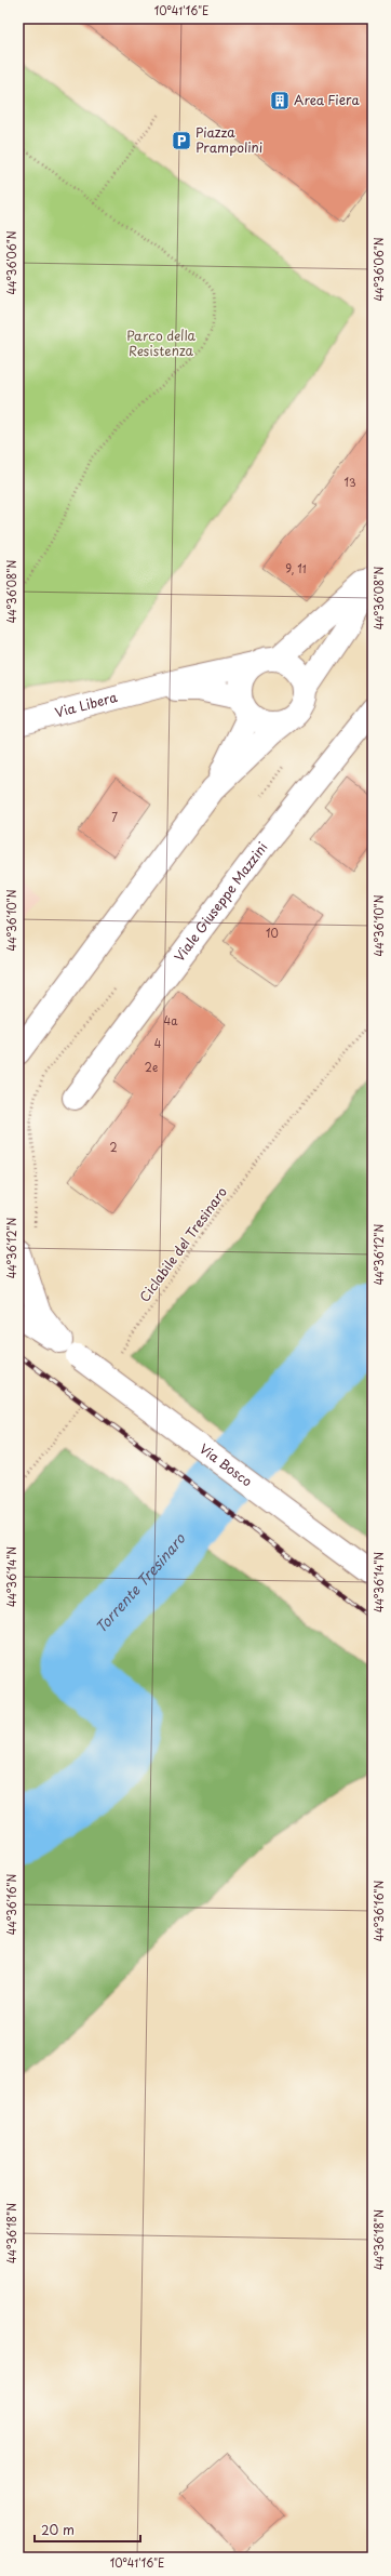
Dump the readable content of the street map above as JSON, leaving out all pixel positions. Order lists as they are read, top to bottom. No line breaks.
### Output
{"streets":{"street":["Via Libera","Viale Giuseppe Mazzini","Via Bosco"],"path":["Ciclabile del Tresinaro"]},"water":["Torrente Tresinaro"],"parks":["Parco della Resistenza"],"places":{"building":["Area Fiera"],"parking":["Piazza Prampolini"]},"house_numbers":["13","9, 11","7","10","4a","4","2e","2"],"scale_bar":"20 m","coordinates":["10°41'16\"E","44°36'06\"N","44°36'08\"N","44°36'10\"N","44°36'12\"N","44°36'14\"N","44°36'16\"N","44°36'18\"N"]}
